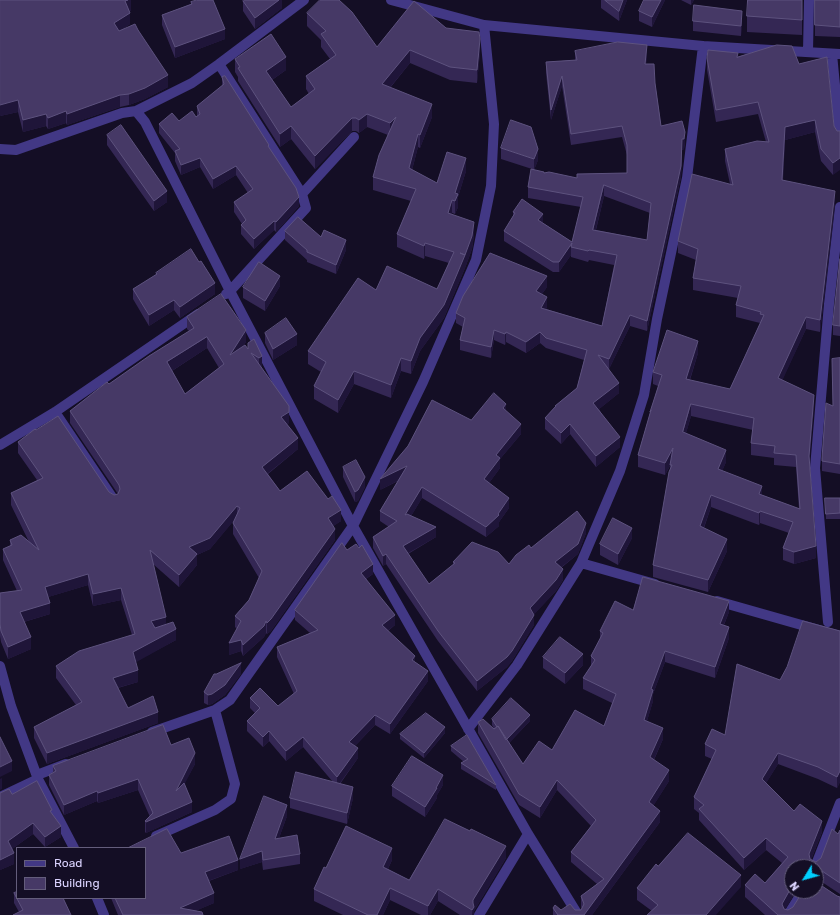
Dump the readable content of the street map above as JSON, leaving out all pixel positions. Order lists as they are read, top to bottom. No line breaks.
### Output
{"legend":["Road","Building"],"north":"bottom left"}
